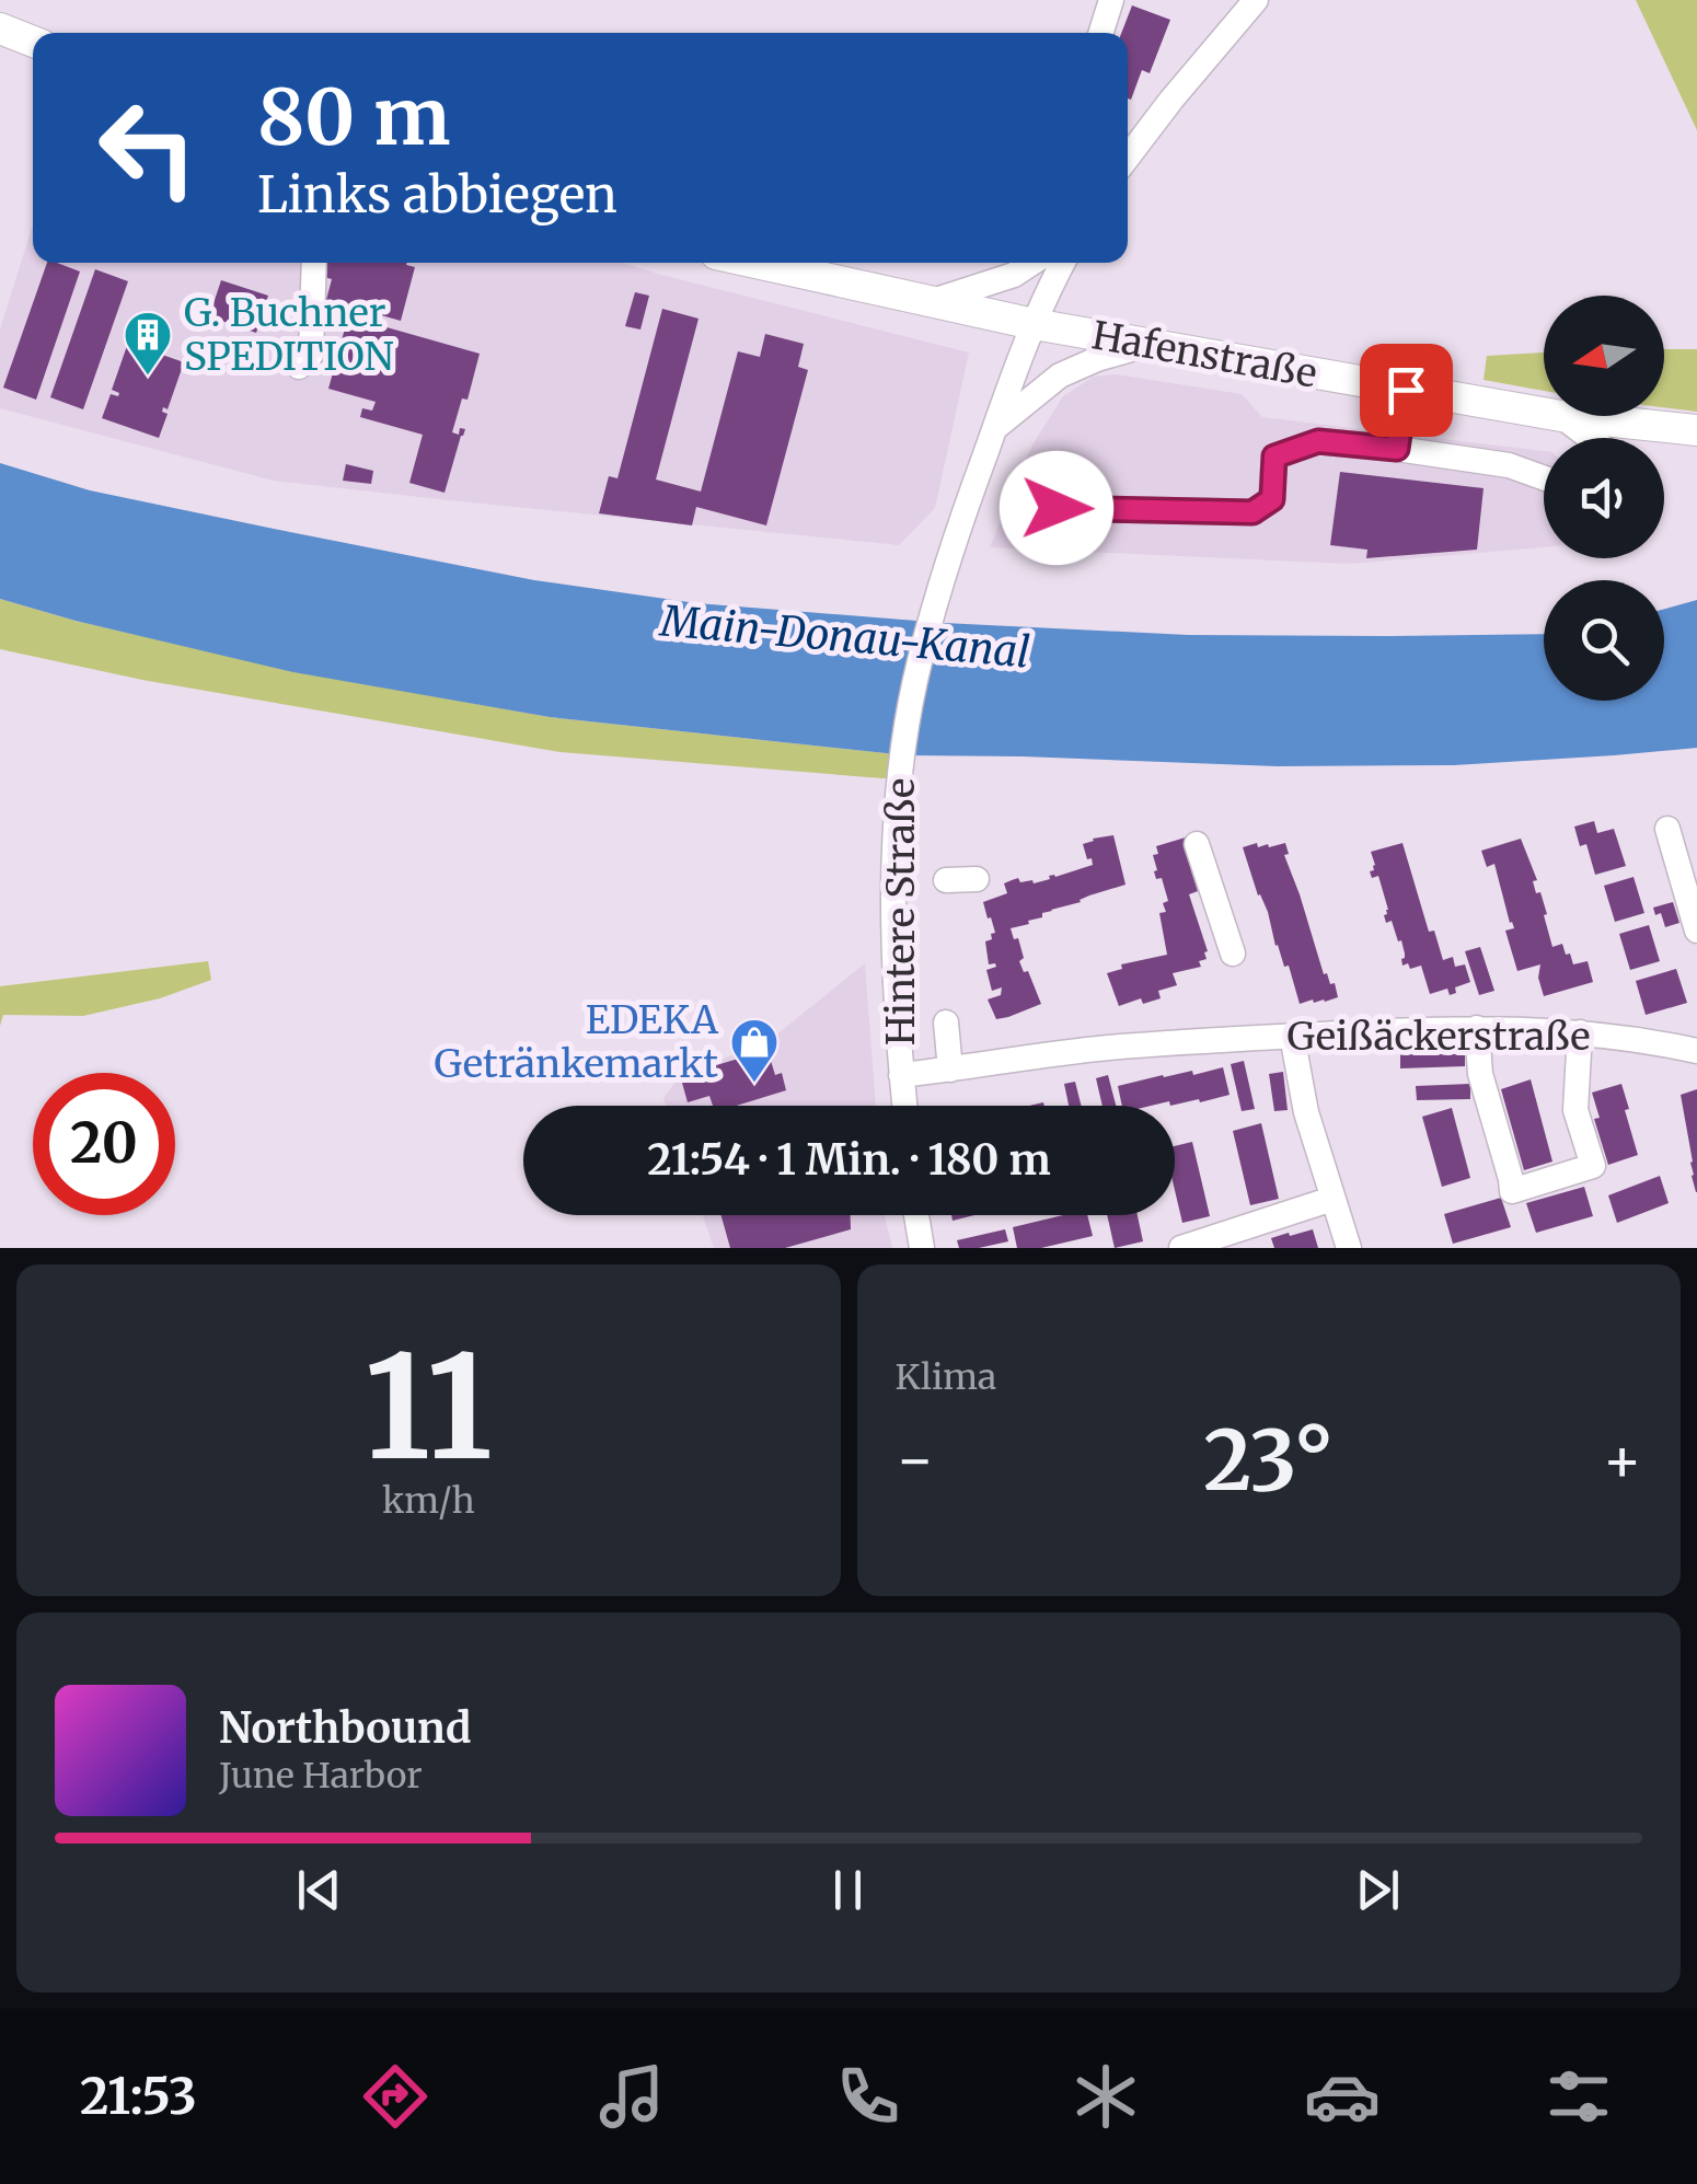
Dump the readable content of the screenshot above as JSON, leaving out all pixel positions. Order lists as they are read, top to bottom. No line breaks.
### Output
{"streets":{"main road":["Hafenstraße"],"street":["Hintere Straße","Geißäckerstraße"]},"crossings":[["Hafenstraße","Hintere Straße"],["Hintere Straße","Geißäckerstraße"]],"water":["Main-Donau-Kanal"],"places":{"building":["G. Buchner SPEDITION"],"shop":["EDEKA Getränkemarkt"]},"north":"left","page":{"turn":["80 m","Links abbiegen"],"limit":"20","trip":"21:54 · 1 Min. · 180 m","tile":[["11","km/h"],"Klima"],"heat":["−","23°","+"],"song":["Northbound","June Harbor"],"tabs":"21:53"}}
